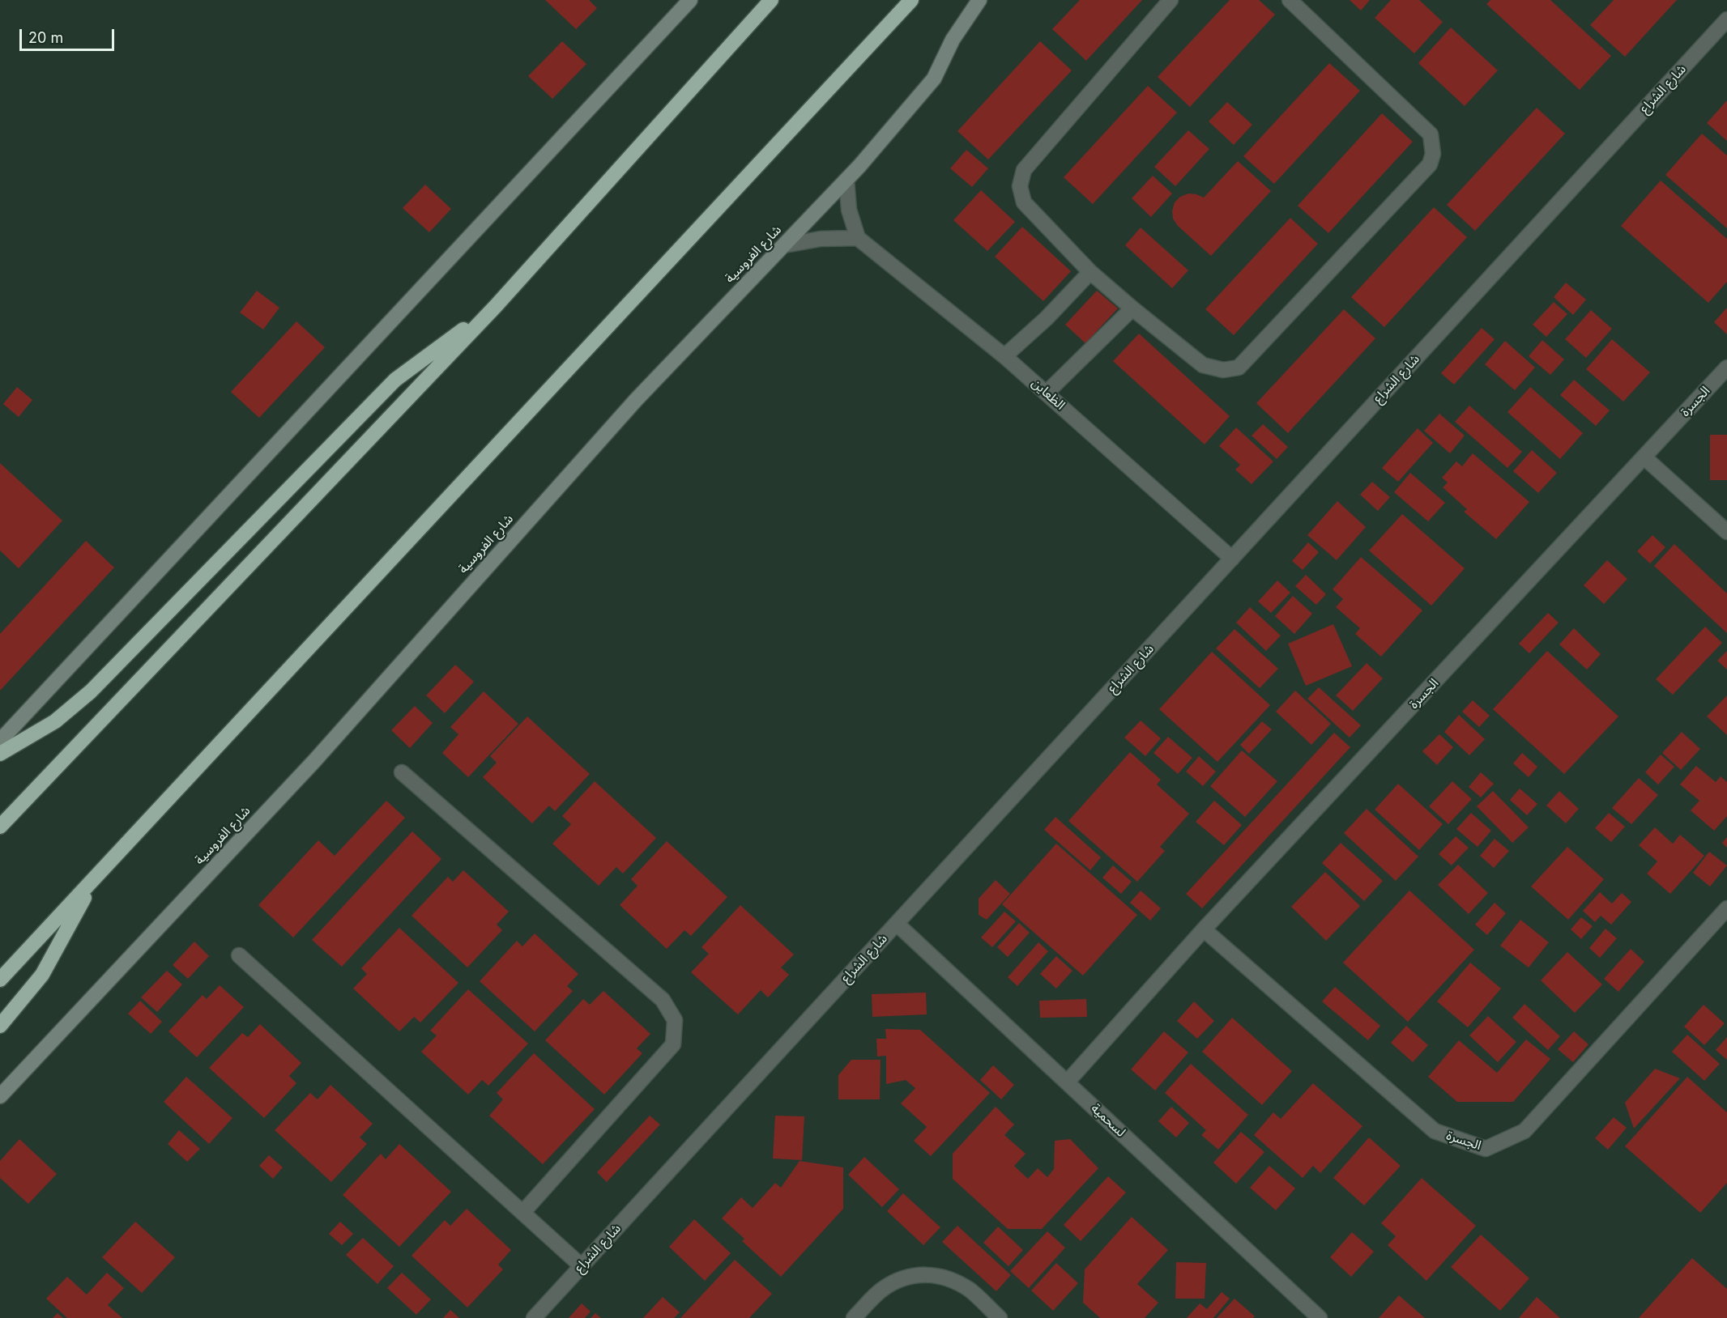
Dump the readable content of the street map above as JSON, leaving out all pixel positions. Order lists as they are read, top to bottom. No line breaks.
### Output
{"streets":{"main road":["شارع الفروسية"],"street":["شارع الشراع","الظعاين","الجسرة","لسحمية"]},"crossings":[["شارع الشراع","الظعاين"],["شارع الشراع","لسحمية"],["الجسرة","لسحمية"]],"scale_bar":"20 m"}
